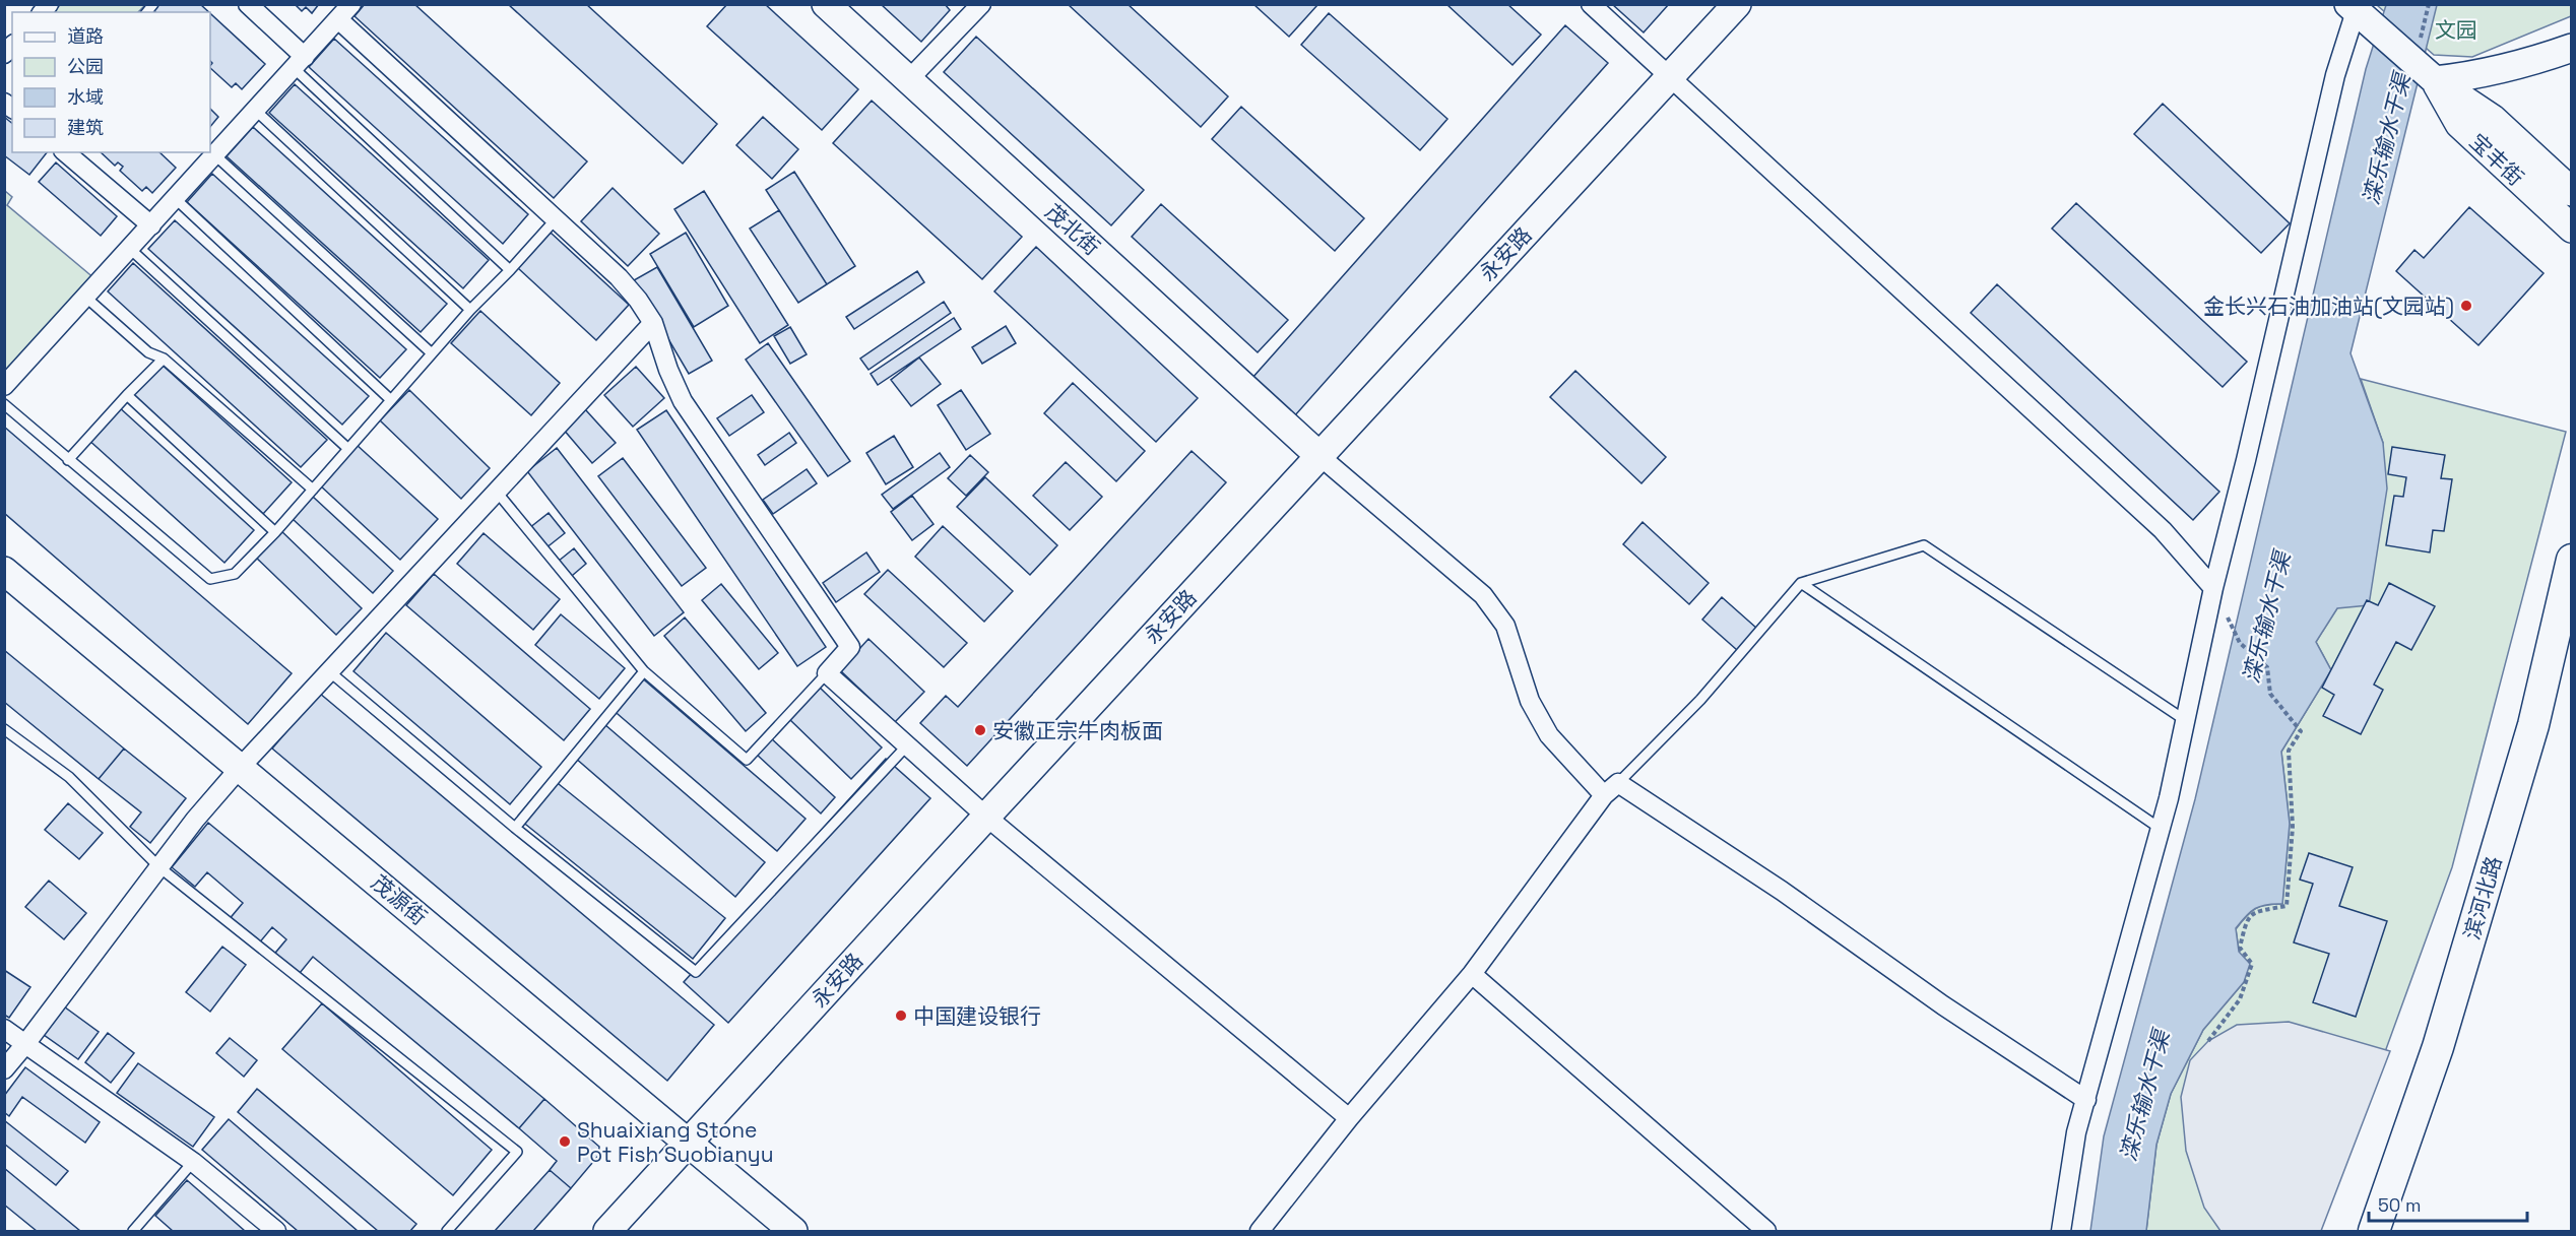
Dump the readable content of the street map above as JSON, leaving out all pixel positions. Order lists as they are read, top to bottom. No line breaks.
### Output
{"streets":{"main road":["滨河北路"],"street":["宝丰街","茂北街","永安路","茂源街"]},"crossings":[["茂北街","永安路"],["永安路","茂源街"]],"water":["滦乐输水干渠"],"parks":["文园"],"places":["金长兴石油加油站(文园站)","安徽正宗牛肉板面","中国建设银行","Shuaixiang Stone Pot Fish Suobianyu"],"legend":["道路","公园","水域","建筑"],"scale_bar":"50 m"}
